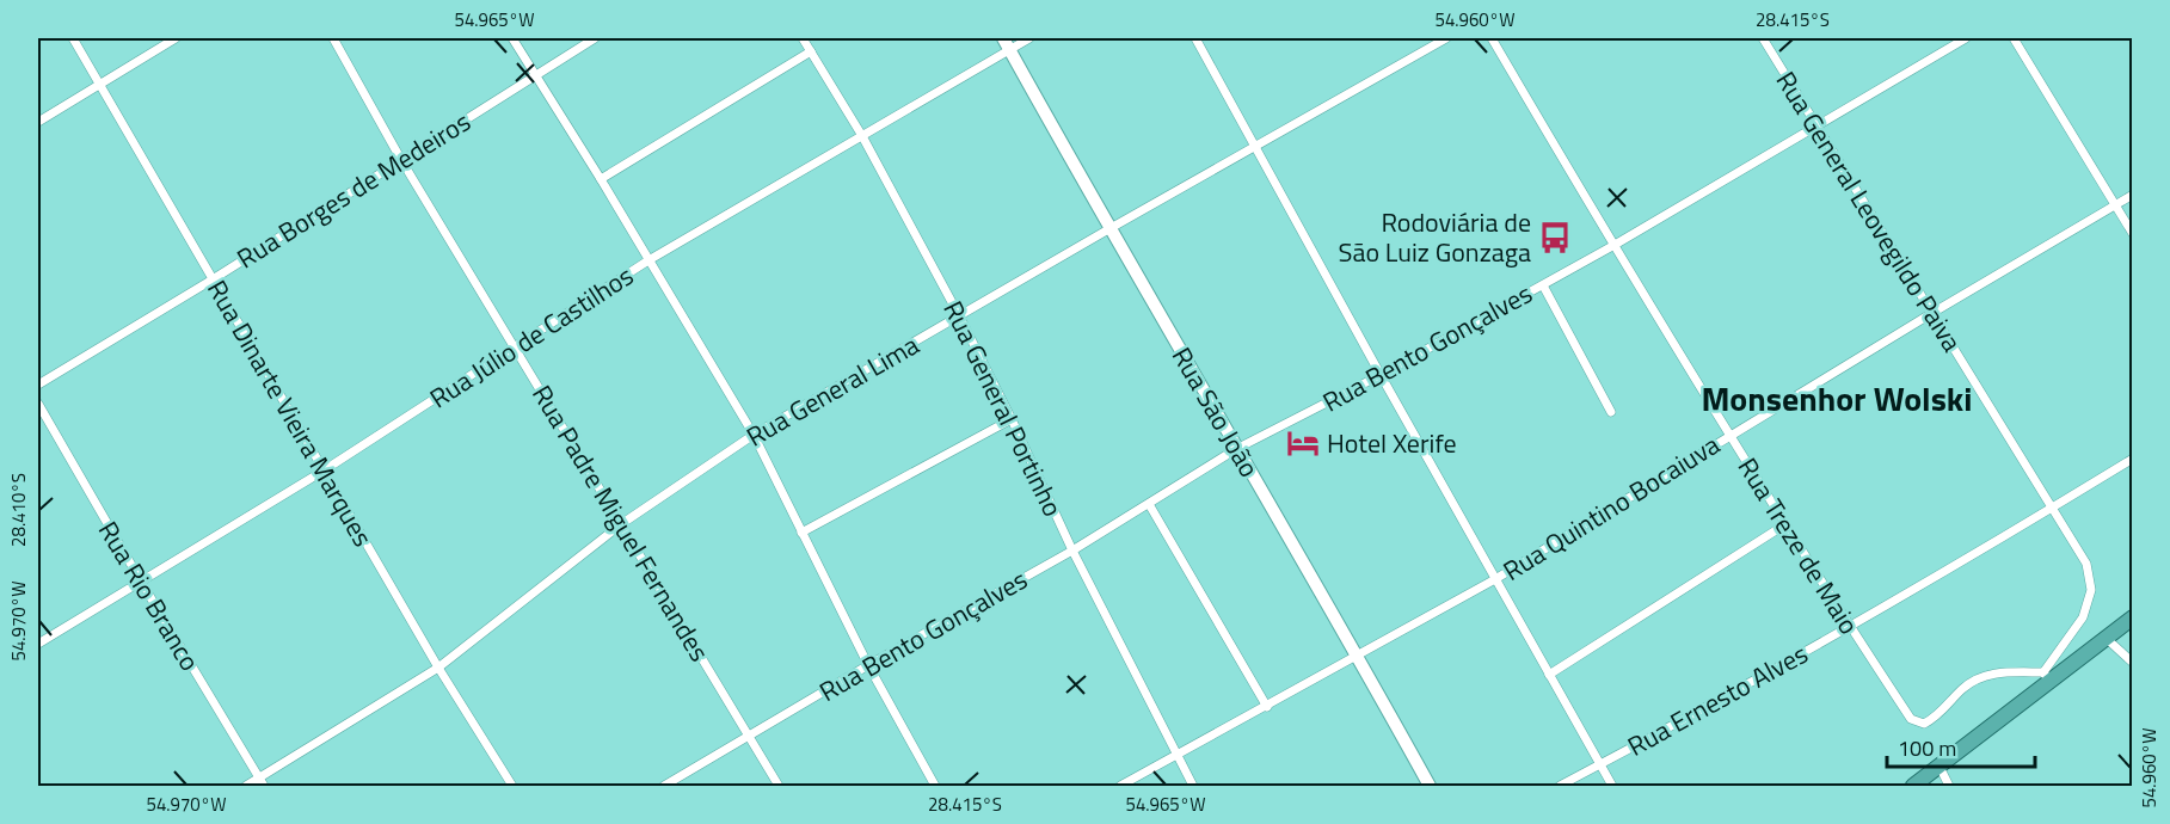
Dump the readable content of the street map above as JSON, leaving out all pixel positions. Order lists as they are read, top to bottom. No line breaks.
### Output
{"streets":{"main road":["Rua São João"],"street":["Rua Borges de Medeiros","Rua General Leovegildo Paiva","Rua Júlio de Castilhos","Rua Bento Gonçalves","Rua General Lima","Rua General Portinho","Rua Dinarte Vieira Marques","Rua Quintino Bocaiuva","Rua Padre Miguel Fernandes","Rua Treze de Maio","Rua Rio Branco","Rua Ernesto Alves"]},"crossings":[["Rua Borges de Medeiros","Rua Dinarte Vieira Marques"],["Rua Borges de Medeiros","Rua Padre Miguel Fernandes"],["Rua General Leovegildo Paiva","Rua Bento Gonçalves"],["Rua General Leovegildo Paiva","Rua Quintino Bocaiuva"],["Rua General Leovegildo Paiva","Rua Treze de Maio"],["Rua General Leovegildo Paiva","Rua Ernesto Alves"],["Rua Júlio de Castilhos","Rua General Portinho"],["Rua Júlio de Castilhos","Rua São João"],["Rua Júlio de Castilhos","Rua Dinarte Vieira Marques"],["Rua Júlio de Castilhos","Rua Padre Miguel Fernandes"],["Rua Júlio de Castilhos","Rua Rio Branco"],["Rua Bento Gonçalves","Rua General Portinho"],["Rua Bento Gonçalves","Rua São João"],["Rua Bento Gonçalves","Rua Padre Miguel Fernandes"],["Rua Bento Gonçalves","Rua Treze de Maio"],["Rua General Lima","Rua General Portinho"],["Rua General Lima","Rua São João"],["Rua General Lima","Rua Dinarte Vieira Marques"],["Rua General Lima","Rua Padre Miguel Fernandes"],["Rua General Lima","Rua Rio Branco"],["Rua General Portinho","Rua Quintino Bocaiuva"],["Rua São João","Rua Quintino Bocaiuva"],["Rua Quintino Bocaiuva","Rua Treze de Maio"],["Rua Treze de Maio","Rua Ernesto Alves"]],"districts":["Monsenhor Wolski"],"places":{"bus stop":["Rodoviária de São Luiz Gonzaga"],"hotel":["Hotel Xerife"]},"scale_bar":"100 m","coordinates":["54.965°W","54.960°W","28.415°S","28.410°S","54.970°W"]}
